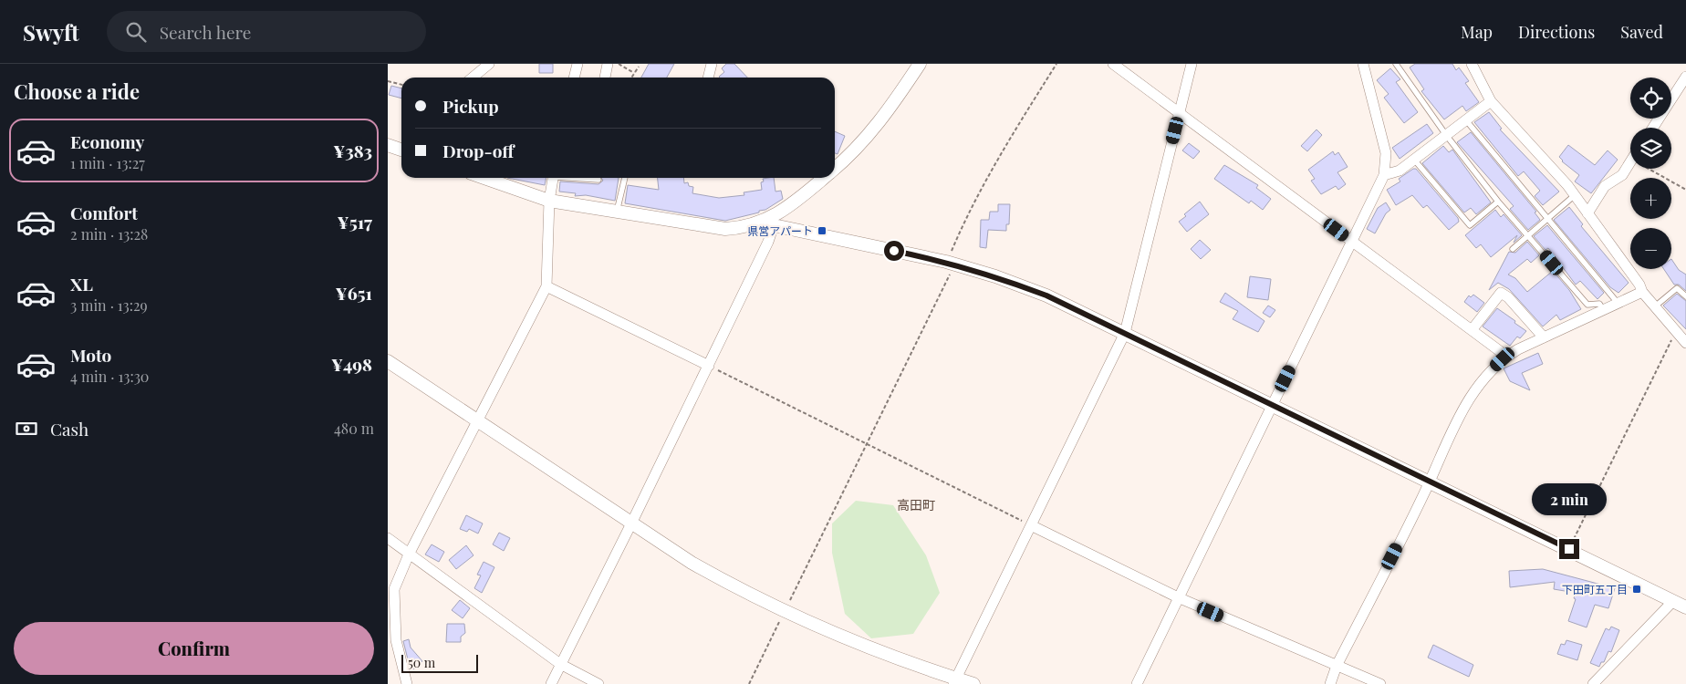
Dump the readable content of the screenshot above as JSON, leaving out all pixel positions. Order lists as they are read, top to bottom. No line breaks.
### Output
{"districts":["高田町"],"places":{"transit":["県営アパート","下田町五丁目"]},"scale_bar":"50 m","page":{"header":"Swyft","search":"Search here","nav":["Map","Directions","Saved"],"heading":"Choose a ride","map_buttons":["+","−"],"banner":["Pickup","Drop-off"],"list":[{"name":"Economy","note":"1 min · 13:27","value":"¥383"},{"name":"Comfort","note":"2 min · 13:28","value":"¥517"},{"name":"XL","note":"3 min · 13:29","value":"¥651"},{"name":"Moto","note":"4 min · 13:30","value":"¥498"}],"pay":["Cash","480 m"],"bubble":"2 min","buttons":"Confirm","scale":"50 m"}}
